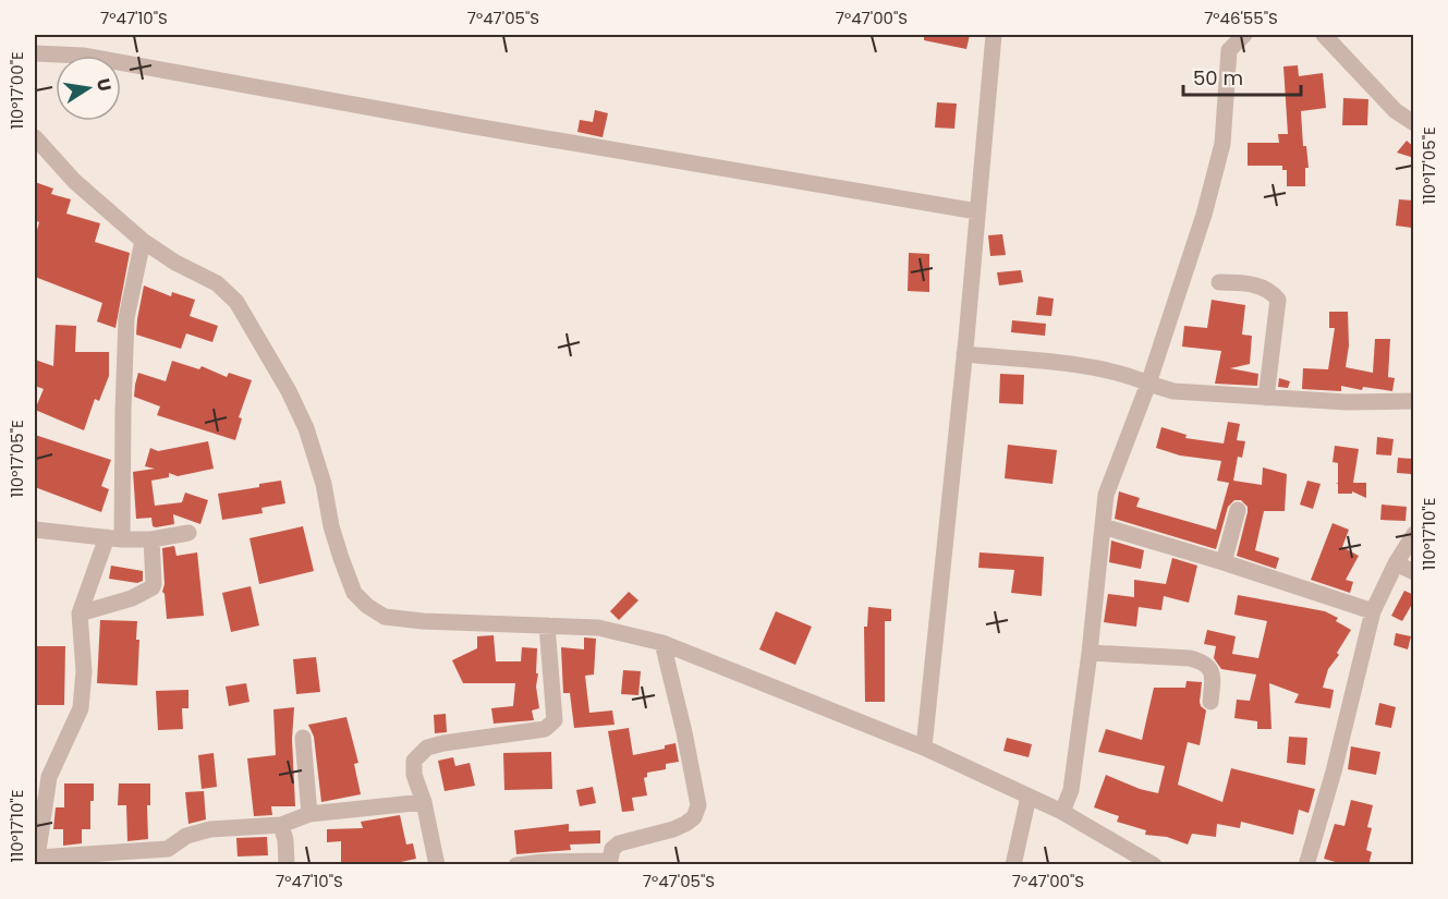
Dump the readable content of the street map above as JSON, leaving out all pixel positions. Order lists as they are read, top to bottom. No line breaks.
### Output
{"scale_bar":"50 m","north":"right","coordinates":["7°47'10\"S","7°47'05\"S","7°47'00\"S","7°46'55\"S","110°17'00\"E","110°17'05\"E","110°17'10\"E"]}
